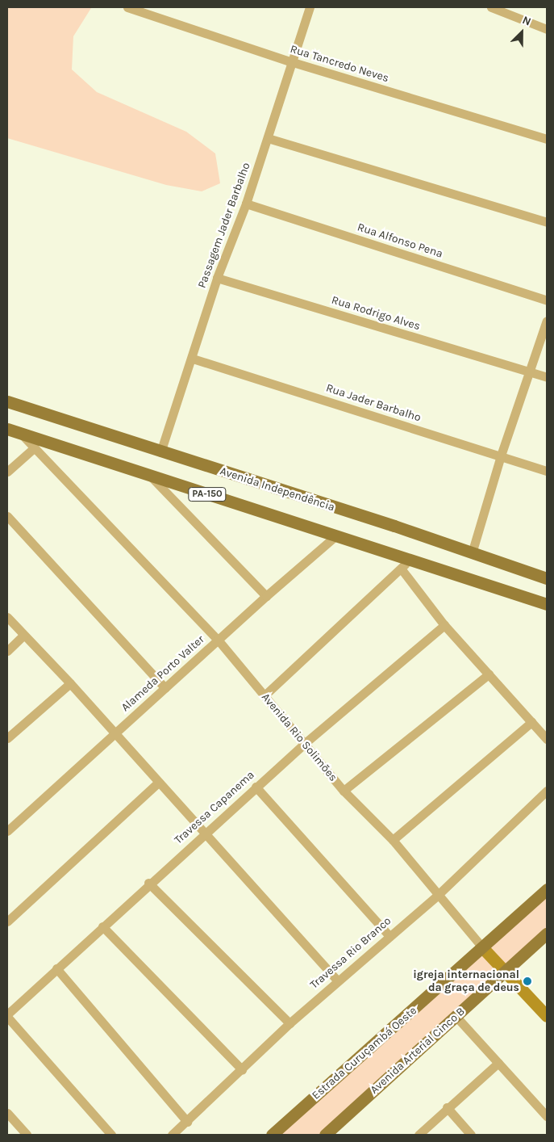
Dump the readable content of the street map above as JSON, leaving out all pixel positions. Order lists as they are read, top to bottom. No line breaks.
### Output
{"streets":{"main road":["Avenida Independência","PA-150","Avenida Rio Solimões","Avenida Arterial Cinco B","Estrada Curuçambá Oeste"],"street":["Rua Tancredo Neves","Passagem Jader Barbalho","Rua Alfonso Pena","Rua Rodrigo Alves","Rua Jader Barbalho","Alameda Porto Valter","Travessa Capanema","Travessa Rio Branco"]},"crossings":[["Rua Tancredo Neves","Passagem Jader Barbalho"],["Passagem Jader Barbalho","Rua Alfonso Pena"],["Passagem Jader Barbalho","Rua Rodrigo Alves"],["Passagem Jader Barbalho","Rua Jader Barbalho"],["Passagem Jader Barbalho","Avenida Independência"],["PA-150","Alameda Porto Valter"],["Alameda Porto Valter","Avenida Rio Solimões"],["Avenida Rio Solimões","Travessa Capanema"],["Avenida Rio Solimões","Travessa Rio Branco"],["Avenida Rio Solimões","Avenida Arterial Cinco B"],["Avenida Rio Solimões","Estrada Curuçambá Oeste"]],"places":["igreja internacional da graça de deus"],"north":"top right"}
